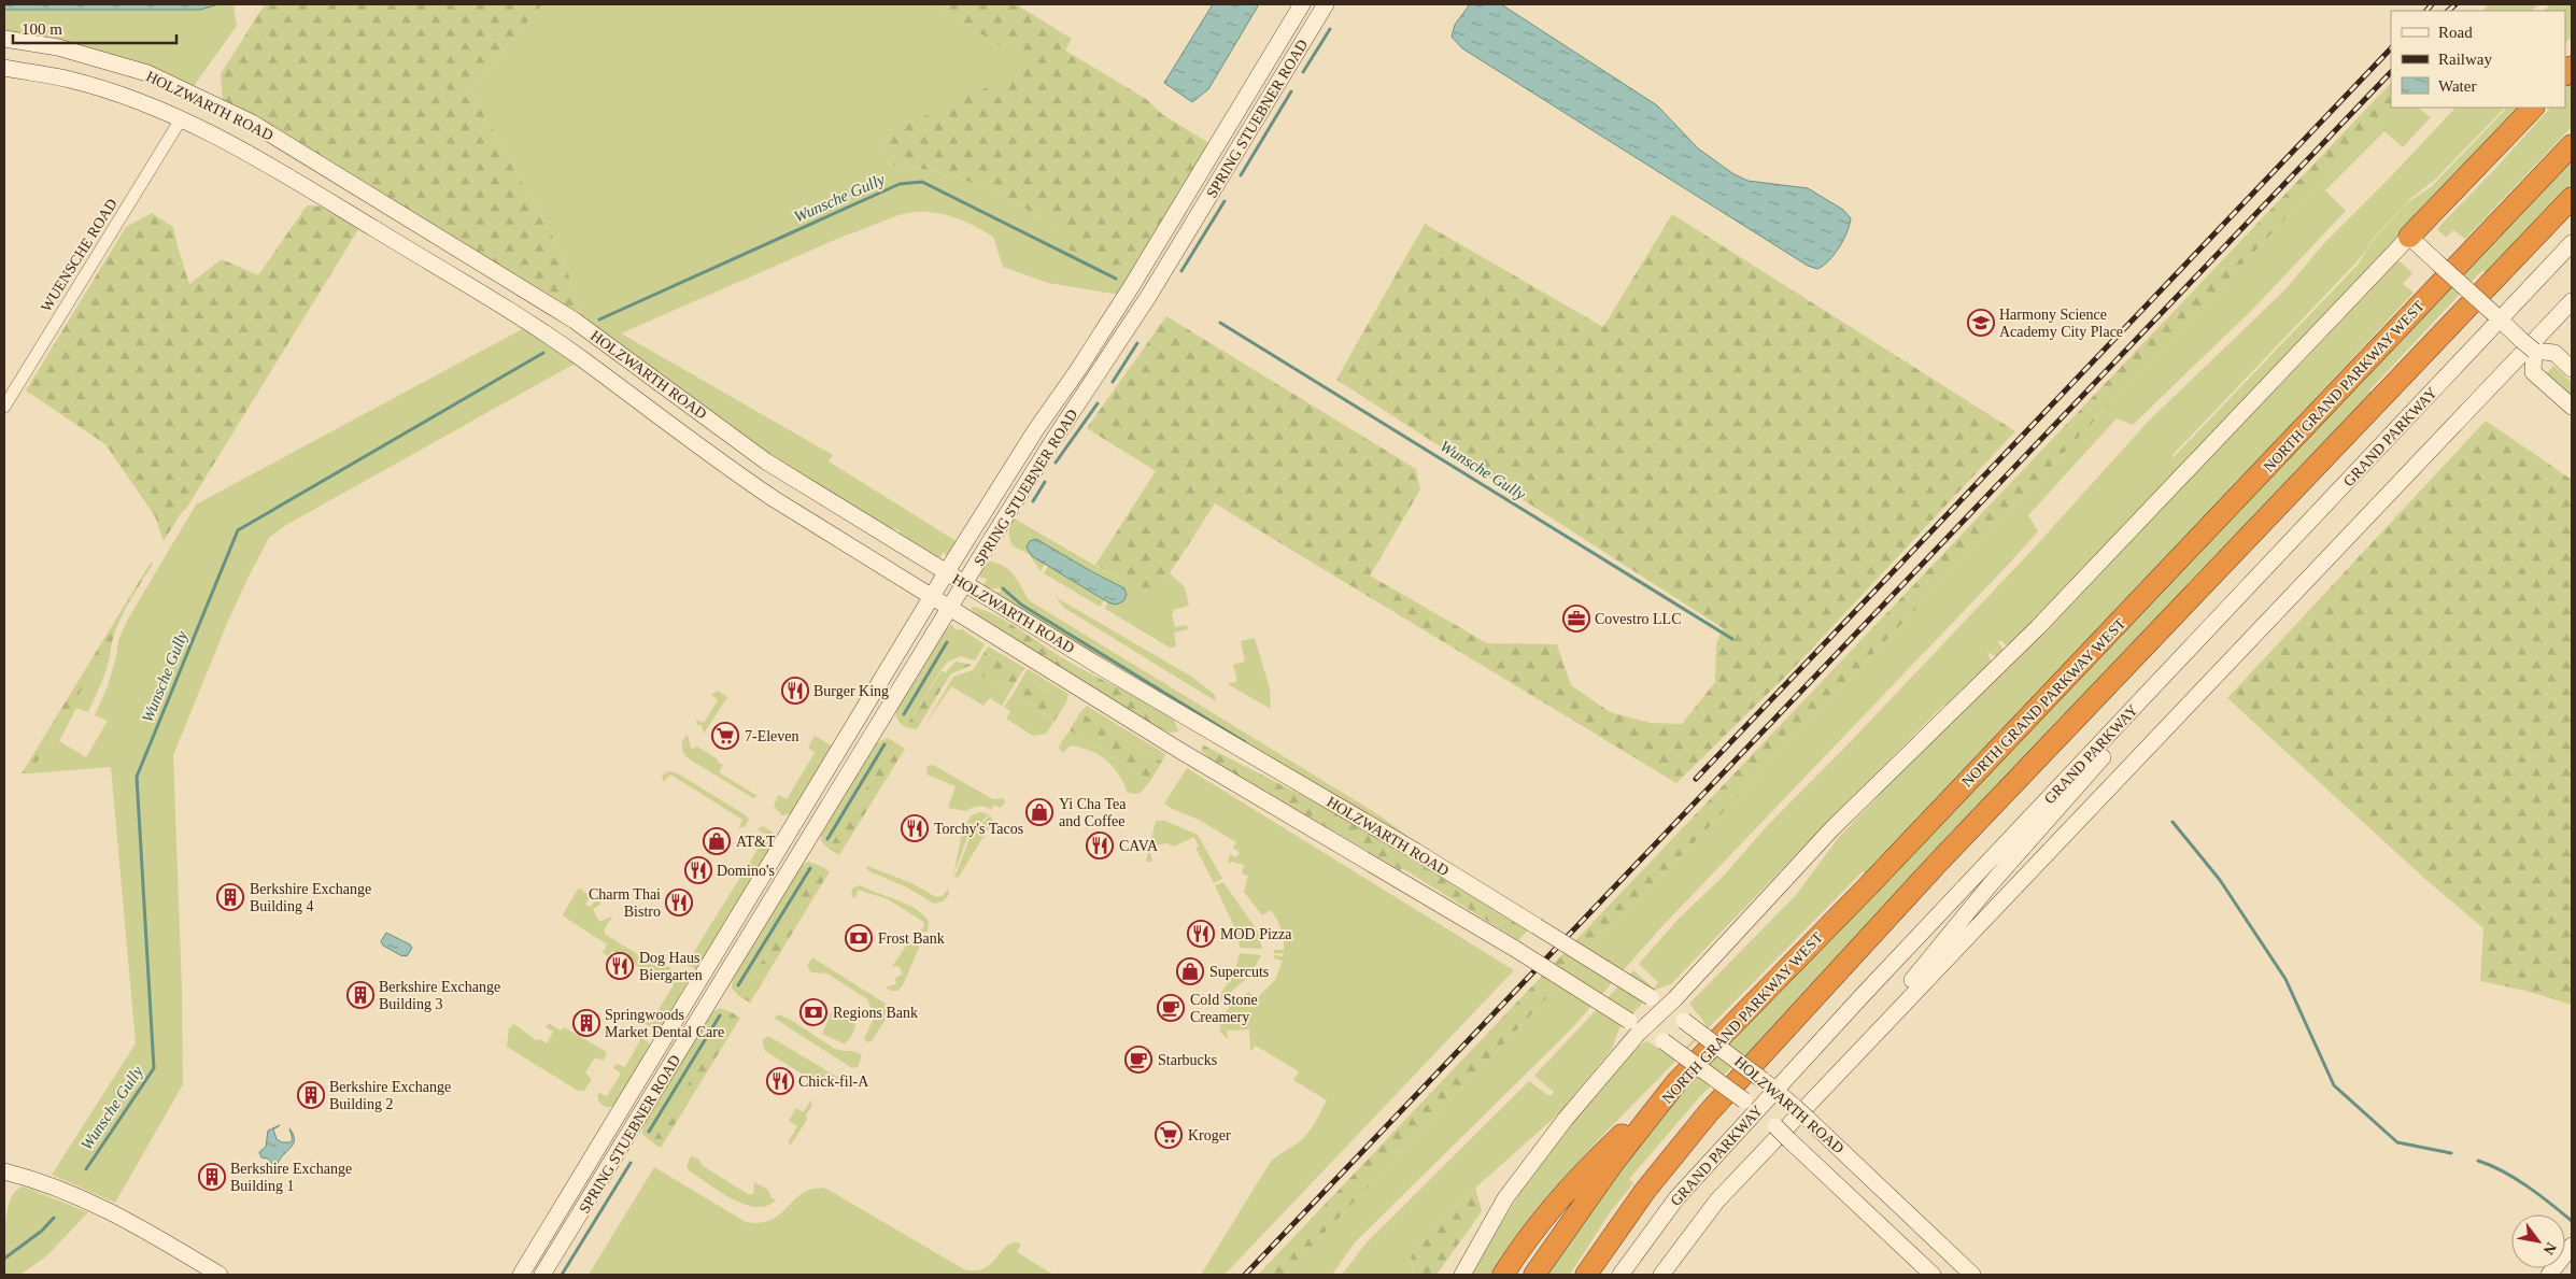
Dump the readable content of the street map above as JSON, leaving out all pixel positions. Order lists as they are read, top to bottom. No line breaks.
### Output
{"streets":{"highway":["NORTH GRAND PARKWAY WEST"],"main road":["HOLZWARTH ROAD","SPRING STUEBNER ROAD","GRAND PARKWAY"],"street":["WUENSCHE ROAD"]},"crossings":[["HOLZWARTH ROAD","SPRING STUEBNER ROAD"],["HOLZWARTH ROAD","WUENSCHE ROAD"],["HOLZWARTH ROAD","GRAND PARKWAY"]],"water":["Wunsche Gully"],"places":{"school or university":["Harmony Science Academy City Place"],"office":["Covestro LLC"],"restaurant":["Burger King","Torchy's Tacos","CAVA","Domino's","Charm Thai Bistro","MOD Pizza","Dog Haus Biergarten","Chick-fil-A"],"supermarket":["7-Eleven","Kroger"],"shop":["Yi Cha Tea and Coffee","AT&T","Supercuts"],"building":["Berkshire Exchange Building 4","Berkshire Exchange Building 3","Springwoods Market Dental Care","Berkshire Exchange Building 2","Berkshire Exchange Building 1"],"bank":["Frost Bank","Regions Bank"],"cafe":["Cold Stone Creamery","Starbucks"]},"legend":["Road","Railway","Water"],"scale_bar":"100 m","north":"bottom right"}
